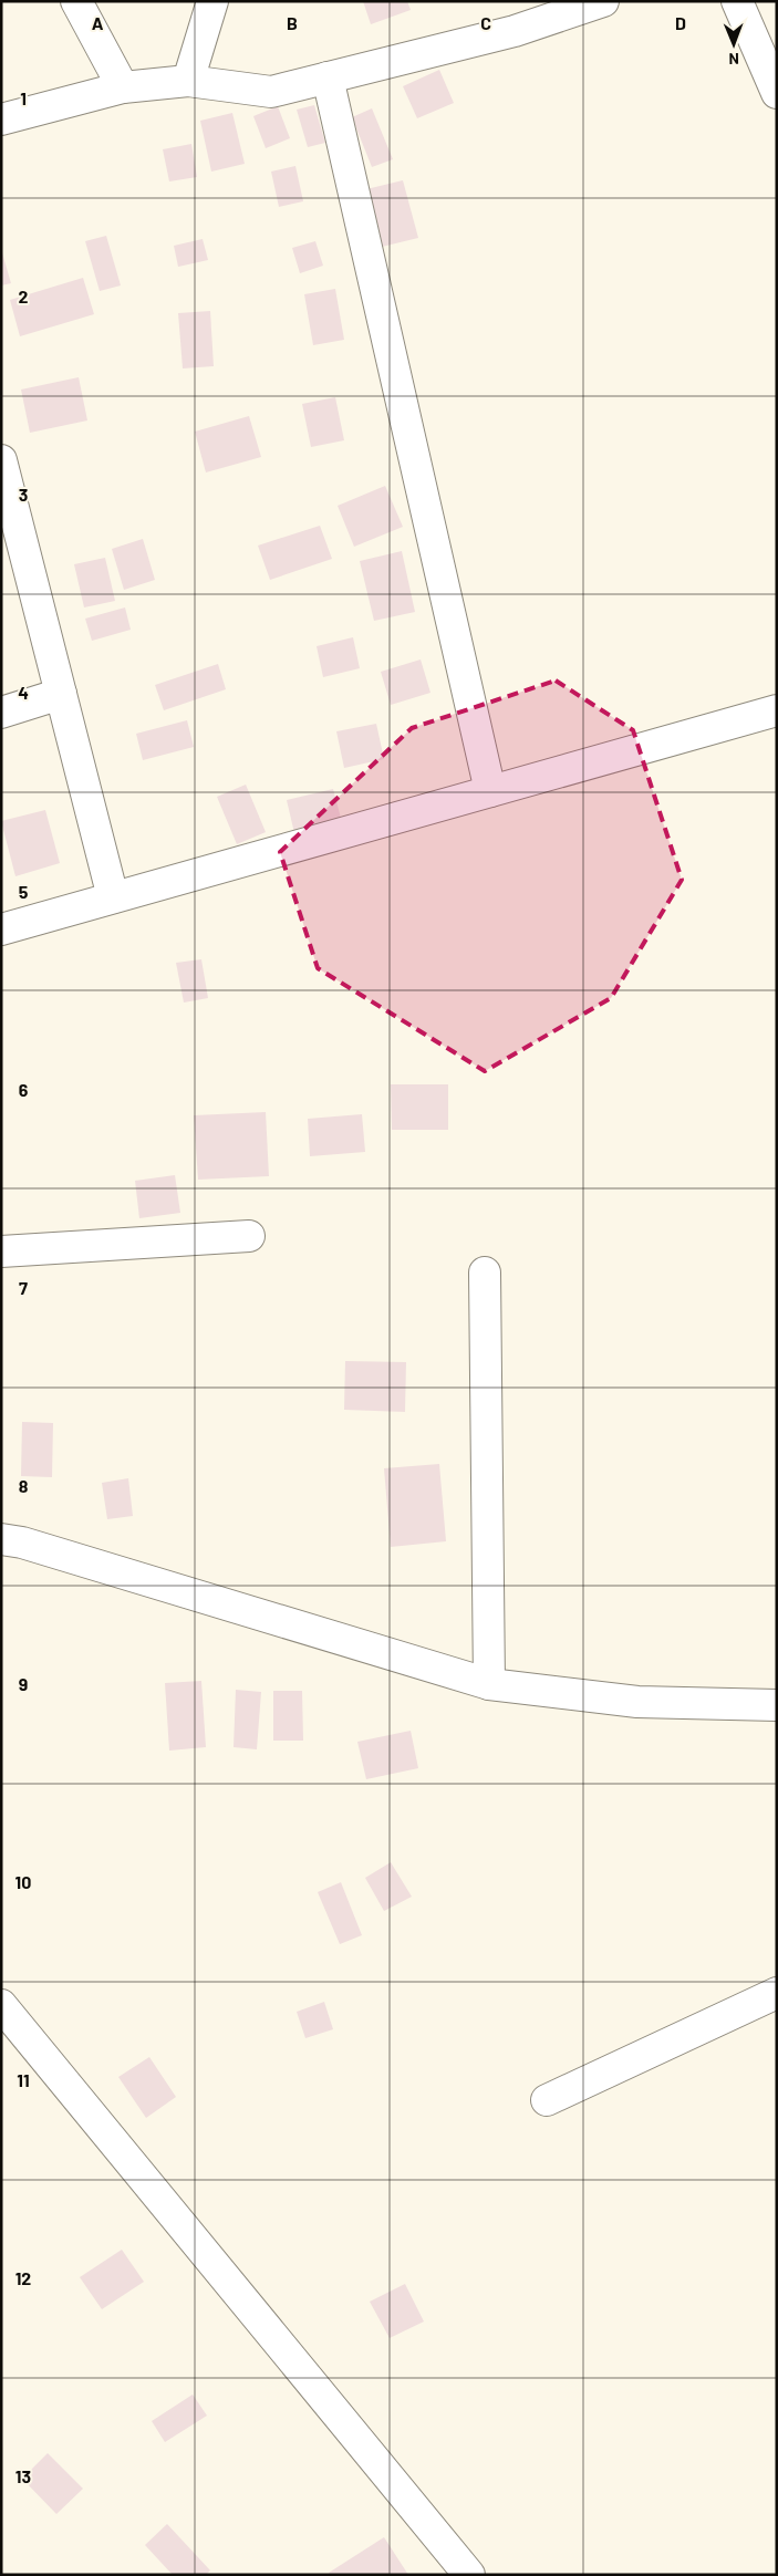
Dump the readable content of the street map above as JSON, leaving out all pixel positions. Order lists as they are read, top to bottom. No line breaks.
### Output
{"north":"bottom","grid":{"columns":["A","B","C","D"],"rows":["1","2","3","4","5","6","7","8","9","10","11","12","13"]}}
